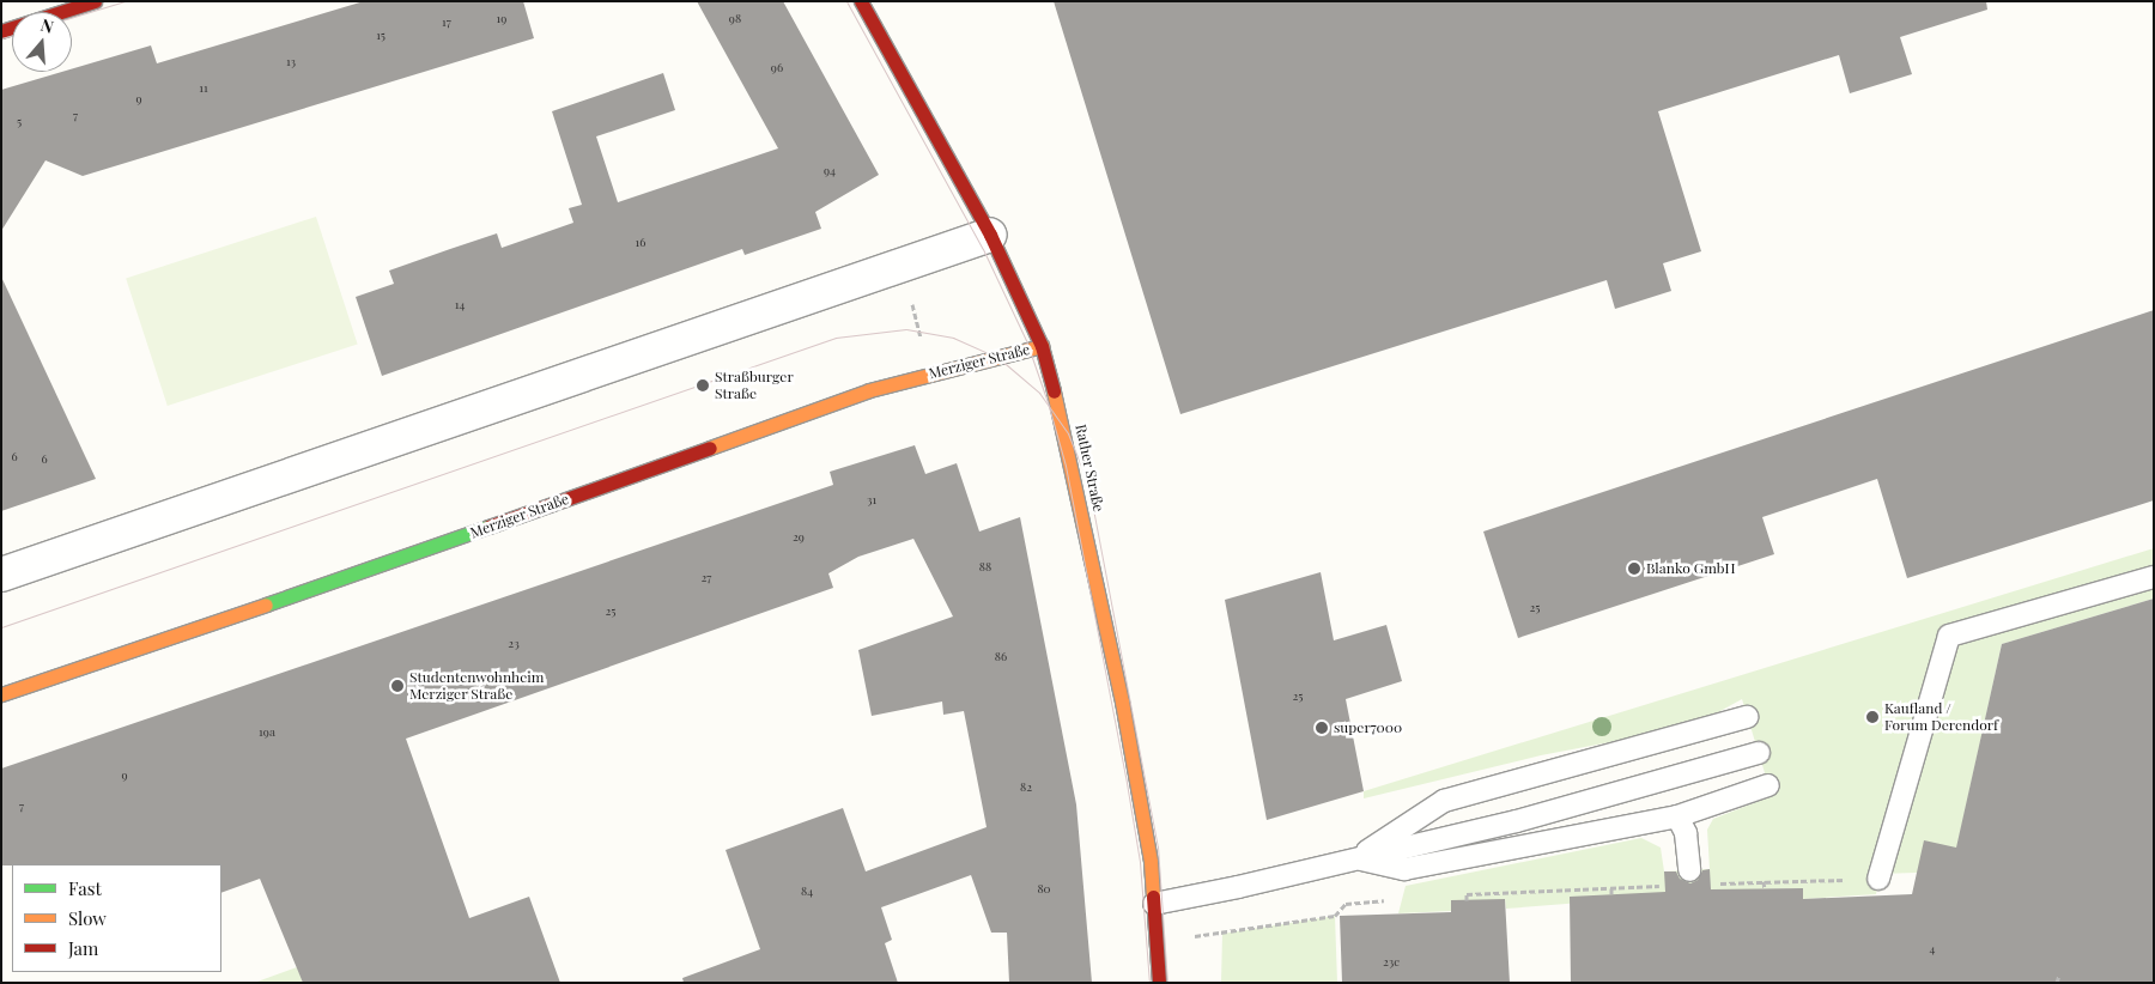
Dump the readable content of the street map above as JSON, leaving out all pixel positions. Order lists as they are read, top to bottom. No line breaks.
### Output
{"streets":{"street":["Merziger Straße","Rather Straße"]},"crossings":[["Merziger Straße","Rather Straße"]],"places":["Straßburger Straße","Blanko GmbH","Studentenwohnheim Merziger Straße","Kaufland / Forum Derendorf","super7000"],"house_numbers":["19","98","17","15","13","96","11","9","7","5","94","16","14","6","6","31","29","88","27","25","25","23","86","25","19a","9","82","7","80","84","4","23c"],"legend":["Fast","Slow","Jam"],"north":"top"}
